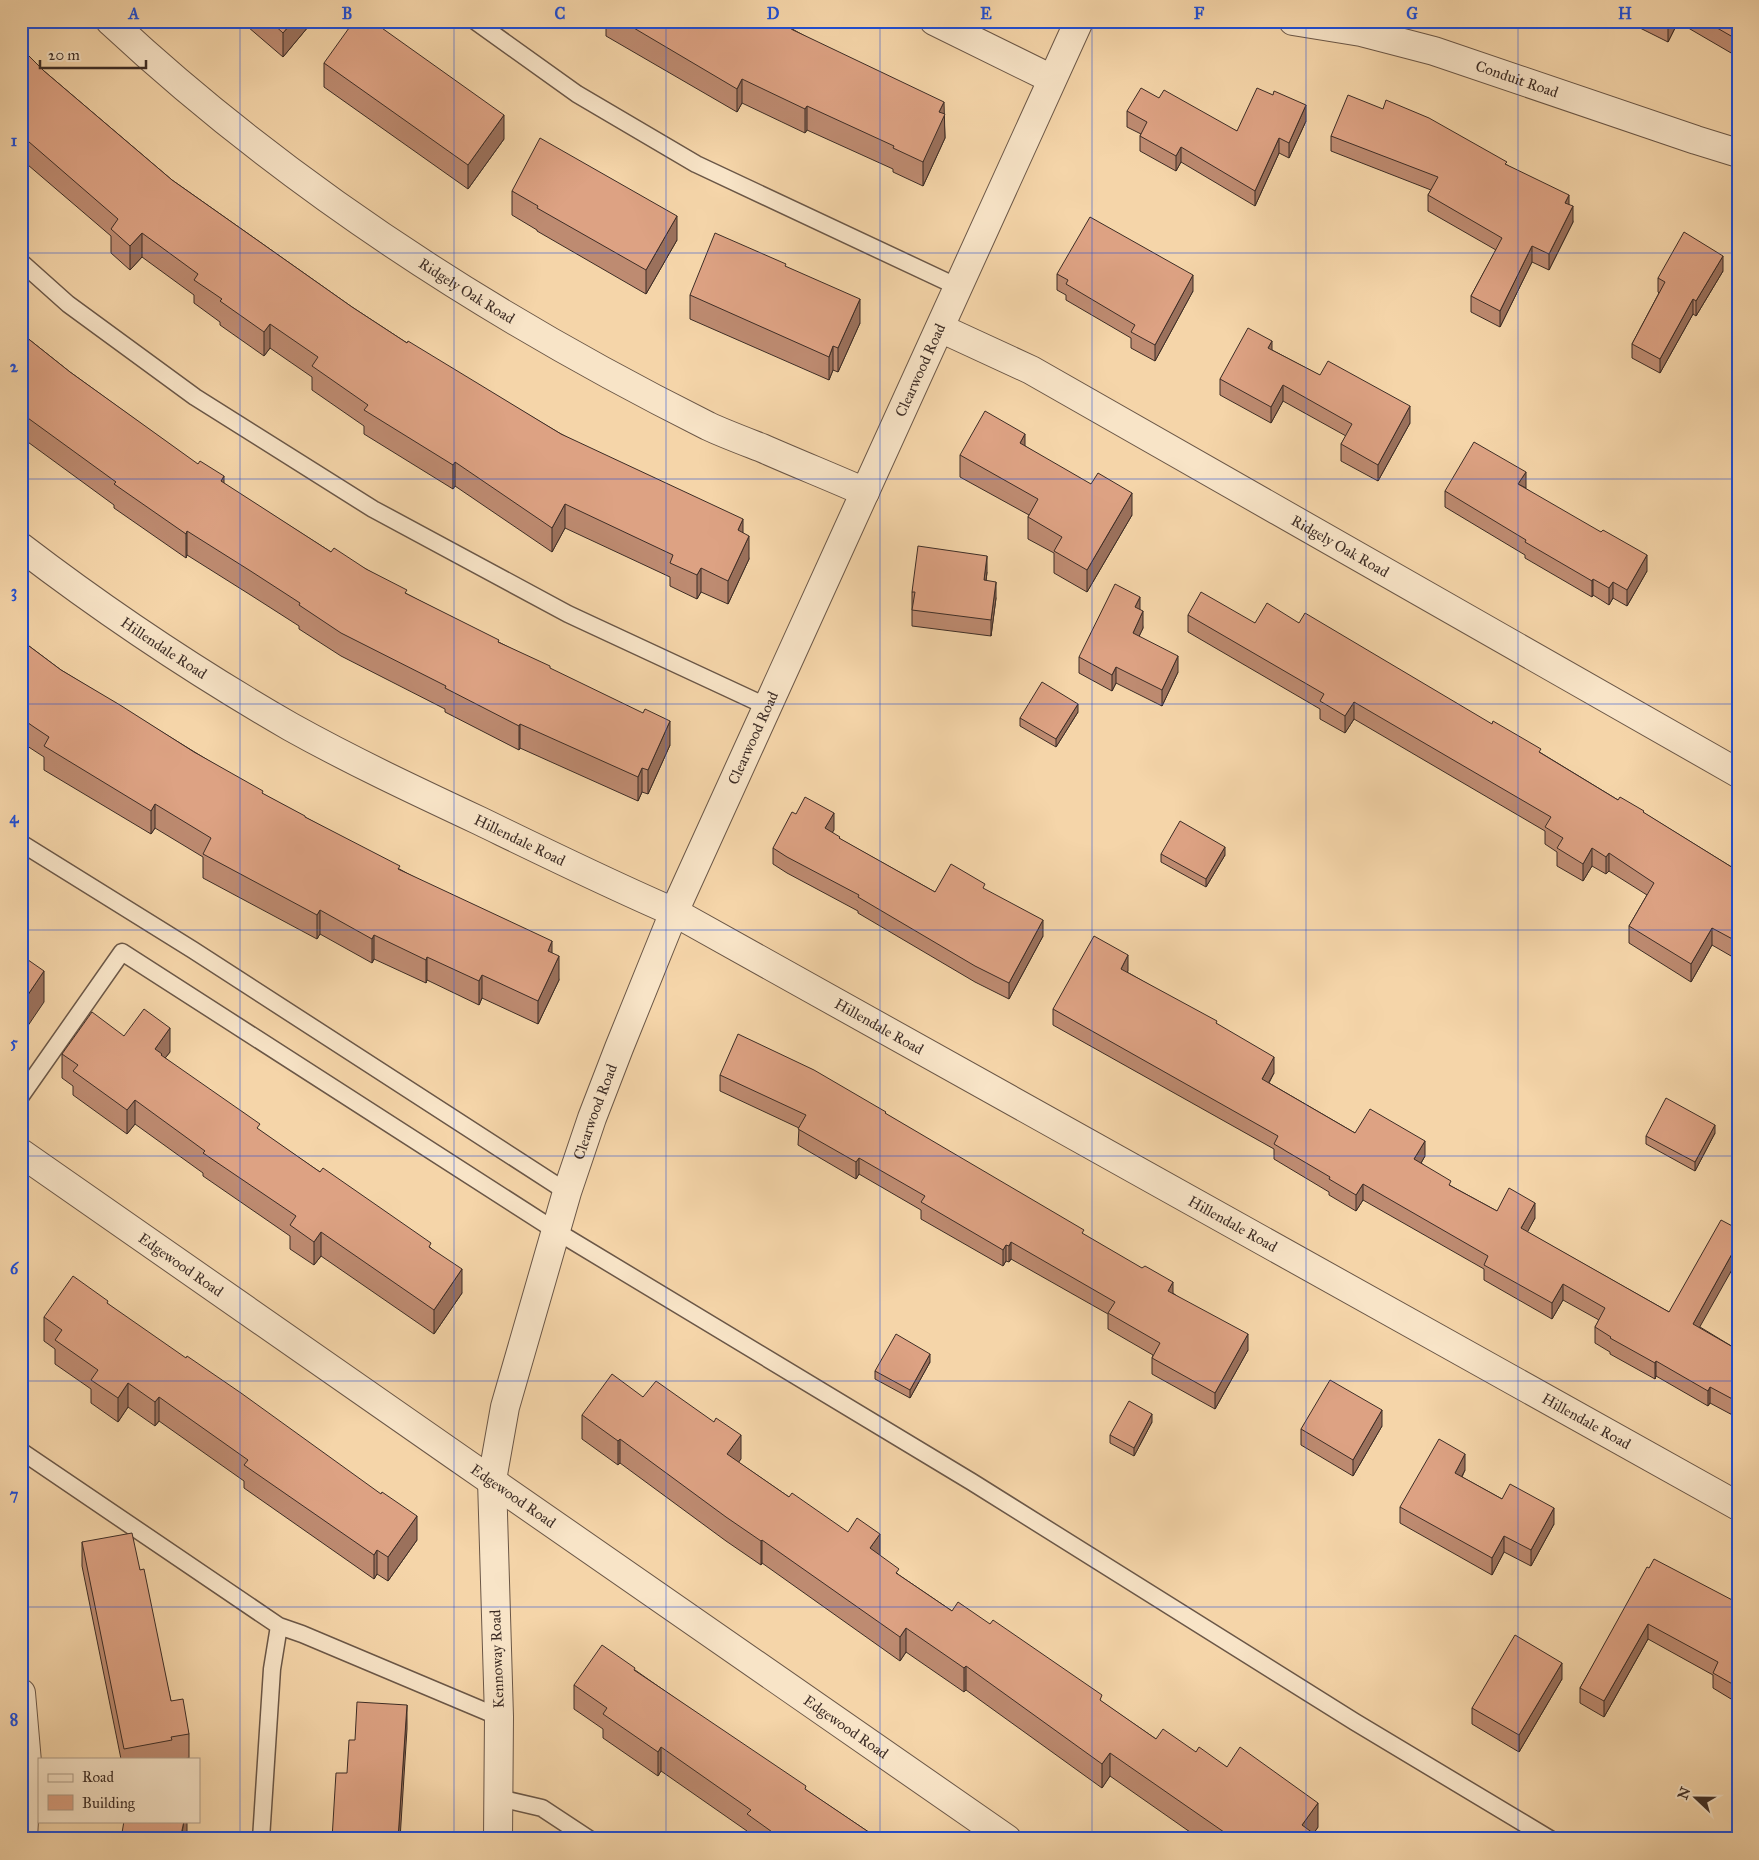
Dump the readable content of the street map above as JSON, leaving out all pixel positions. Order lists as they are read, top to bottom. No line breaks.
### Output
{"streets":{"street":["Conduit Road","Ridgely Oak Road","Clearwood Road","Hillendale Road","Edgewood Road","Kennoway Road"]},"crossings":[["Ridgely Oak Road","Clearwood Road"],["Clearwood Road","Hillendale Road"],["Clearwood Road","Edgewood Road"],["Clearwood Road","Kennoway Road"],["Edgewood Road","Kennoway Road"]],"legend":["Road","Building"],"scale_bar":"20 m","north":"left","grid":{"columns":["A","B","C","D","E","F","G","H"],"rows":["1","2","3","4","5","6","7","8"]}}
